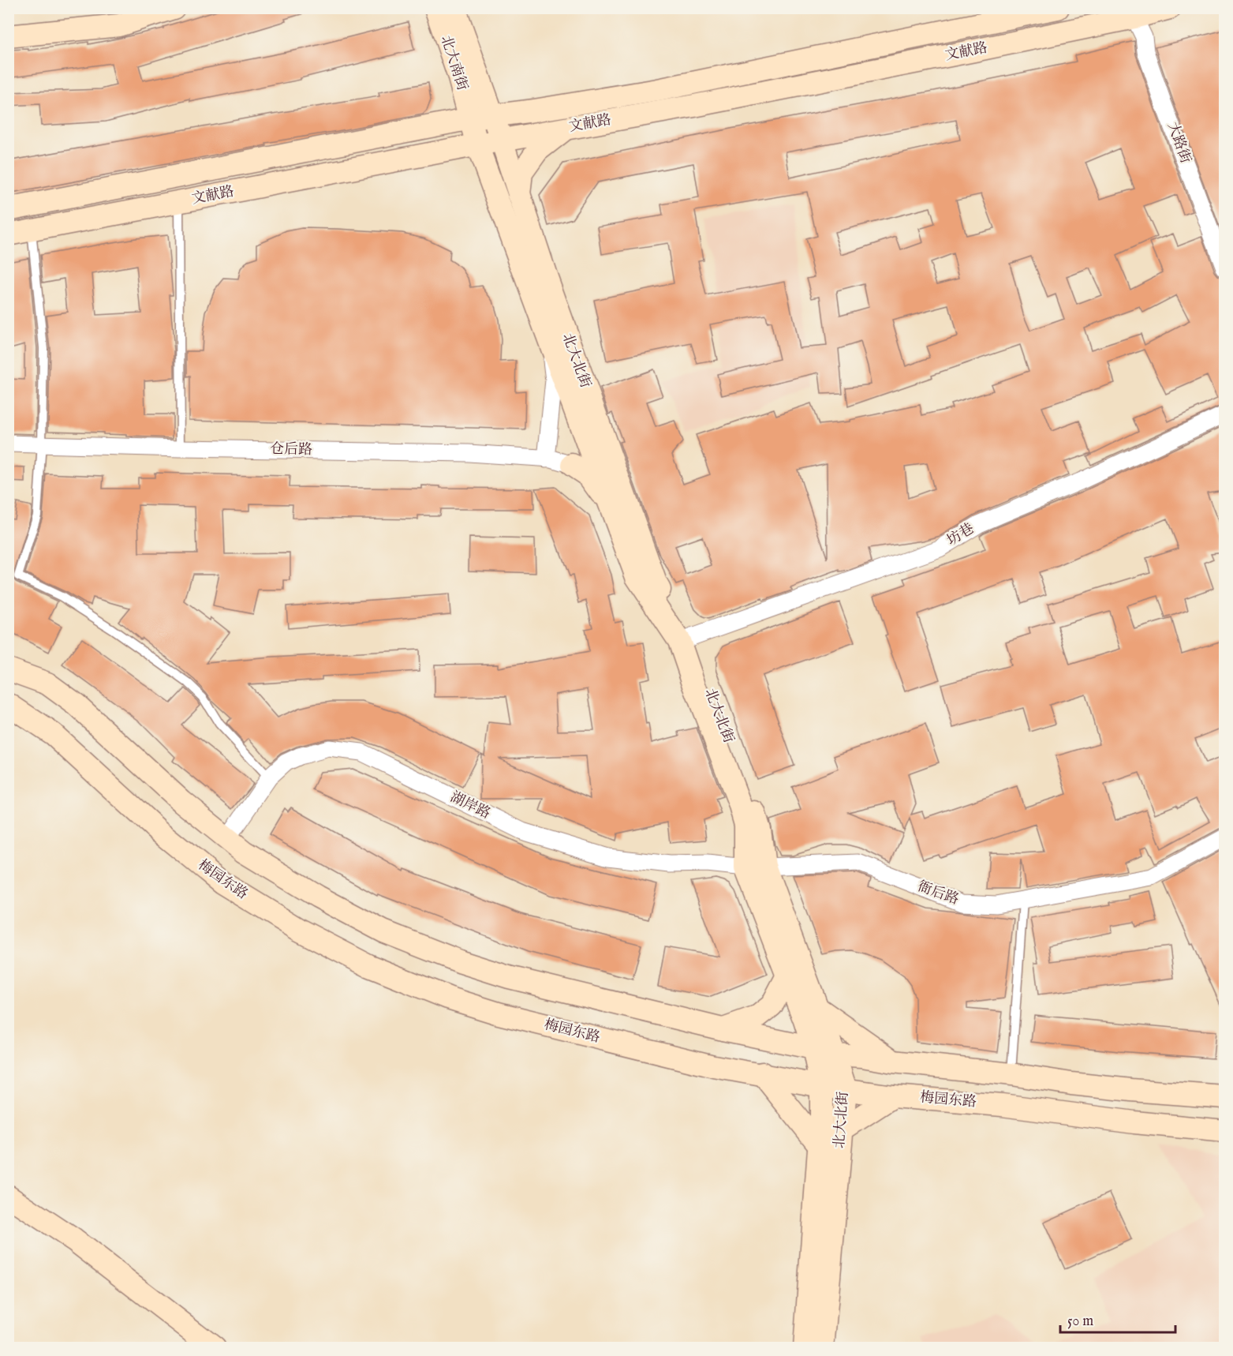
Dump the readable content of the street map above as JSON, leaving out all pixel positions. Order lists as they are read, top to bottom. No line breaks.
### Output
{"streets":{"main road":["文献路","北大南街","北大北街","梅园东路"],"street":["大路街","仓后路","坊巷","湖岸路","衙后路"]},"crossings":[["文献路","北大南街"],["文献路","大路街"],["文献路","北大北街"],["北大南街","北大北街"],["北大北街","坊巷"],["北大北街","湖岸路"],["北大北街","梅园东路"],["北大北街","衙后路"],["湖岸路","衙后路"]],"scale_bar":"50 m"}
